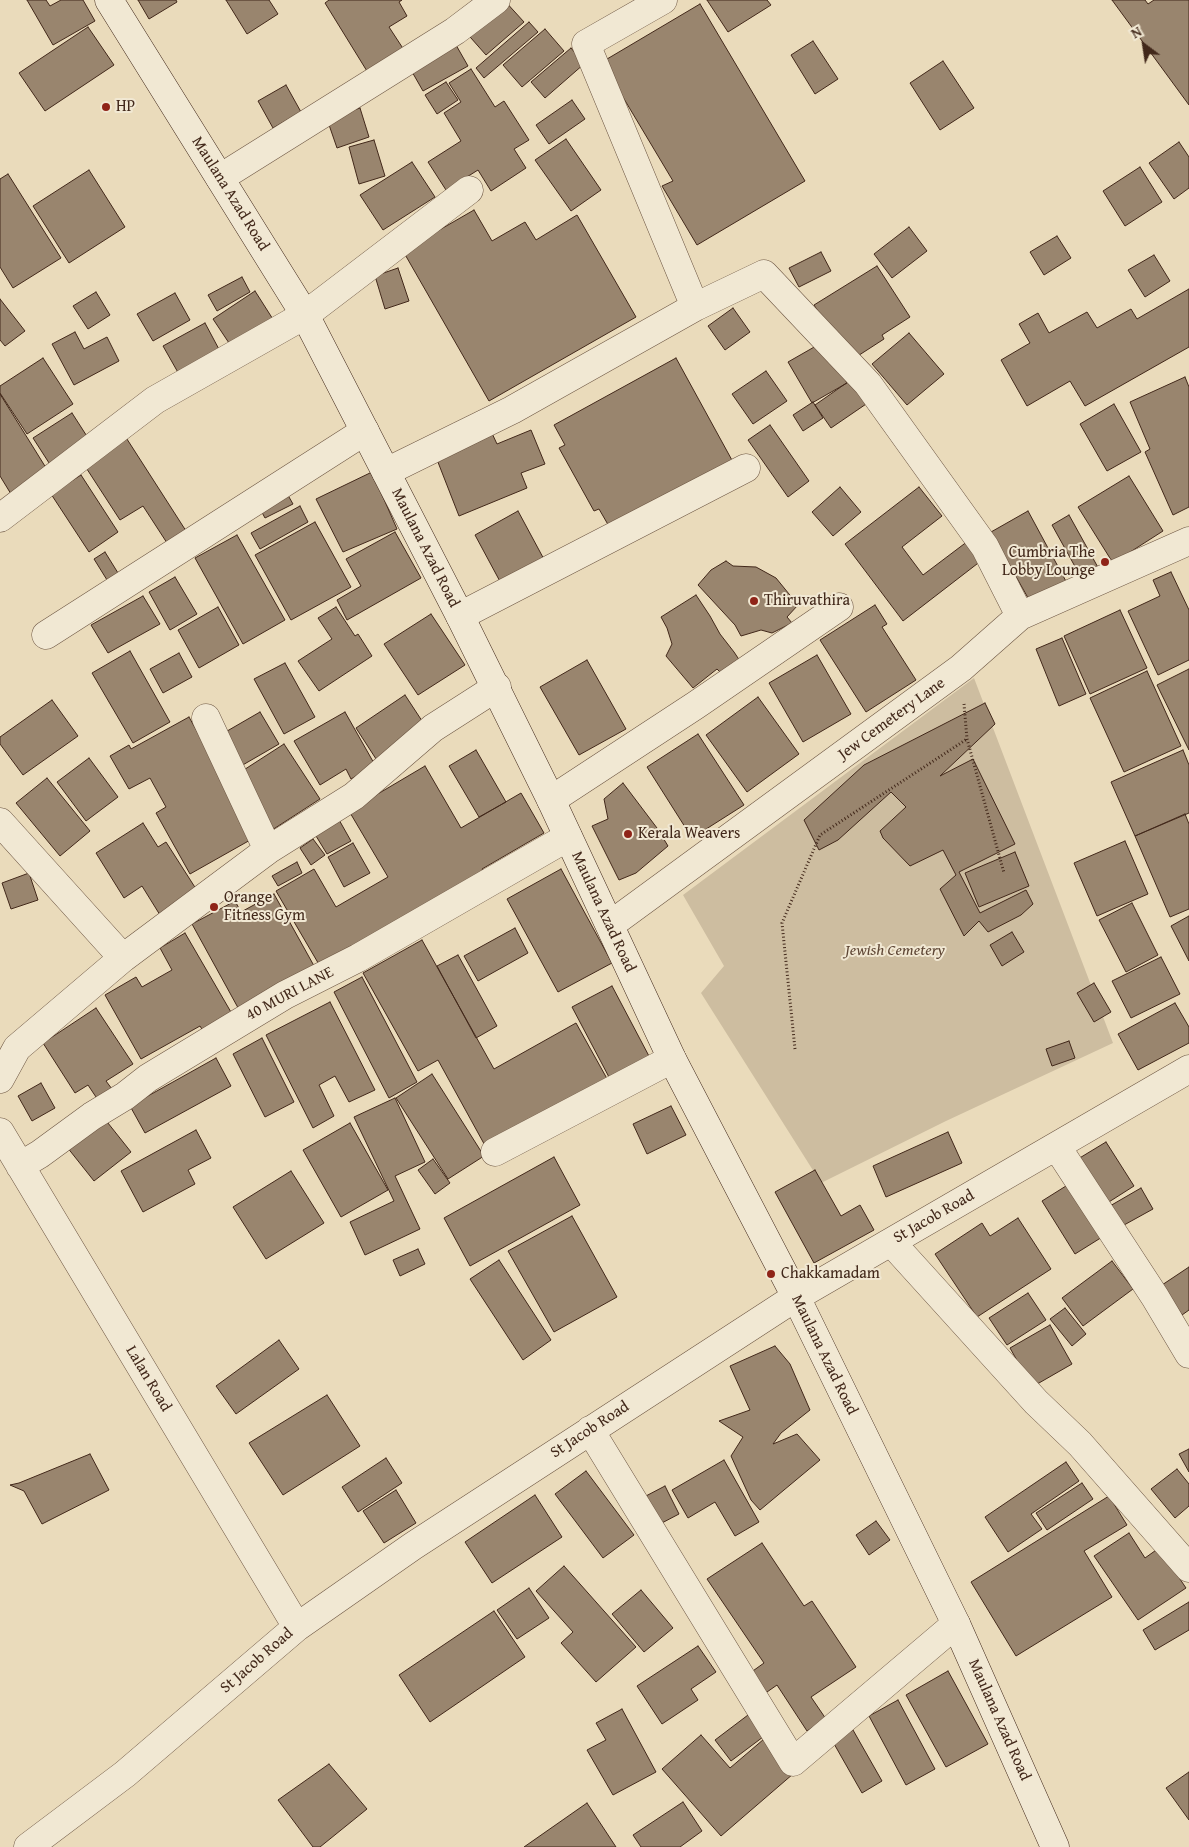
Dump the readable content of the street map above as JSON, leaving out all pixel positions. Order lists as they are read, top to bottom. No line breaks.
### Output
{"streets":{"street":["Maulana Azad Road","Jew Cemetery Lane","40 MURI LANE","St Jacob Road","Lalan Road"]},"crossings":[["Maulana Azad Road","Jew Cemetery Lane"],["Maulana Azad Road","40 MURI LANE"],["Maulana Azad Road","St Jacob Road"],["40 MURI LANE","Lalan Road"],["St Jacob Road","Lalan Road"]],"parks":["Jewish Cemetery"],"places":["HP","Cumbria The Lobby Lounge","Thiruvathira","Kerala Weavers","Orange Fitness Gym","Chakkamadam"],"north":"top left"}
